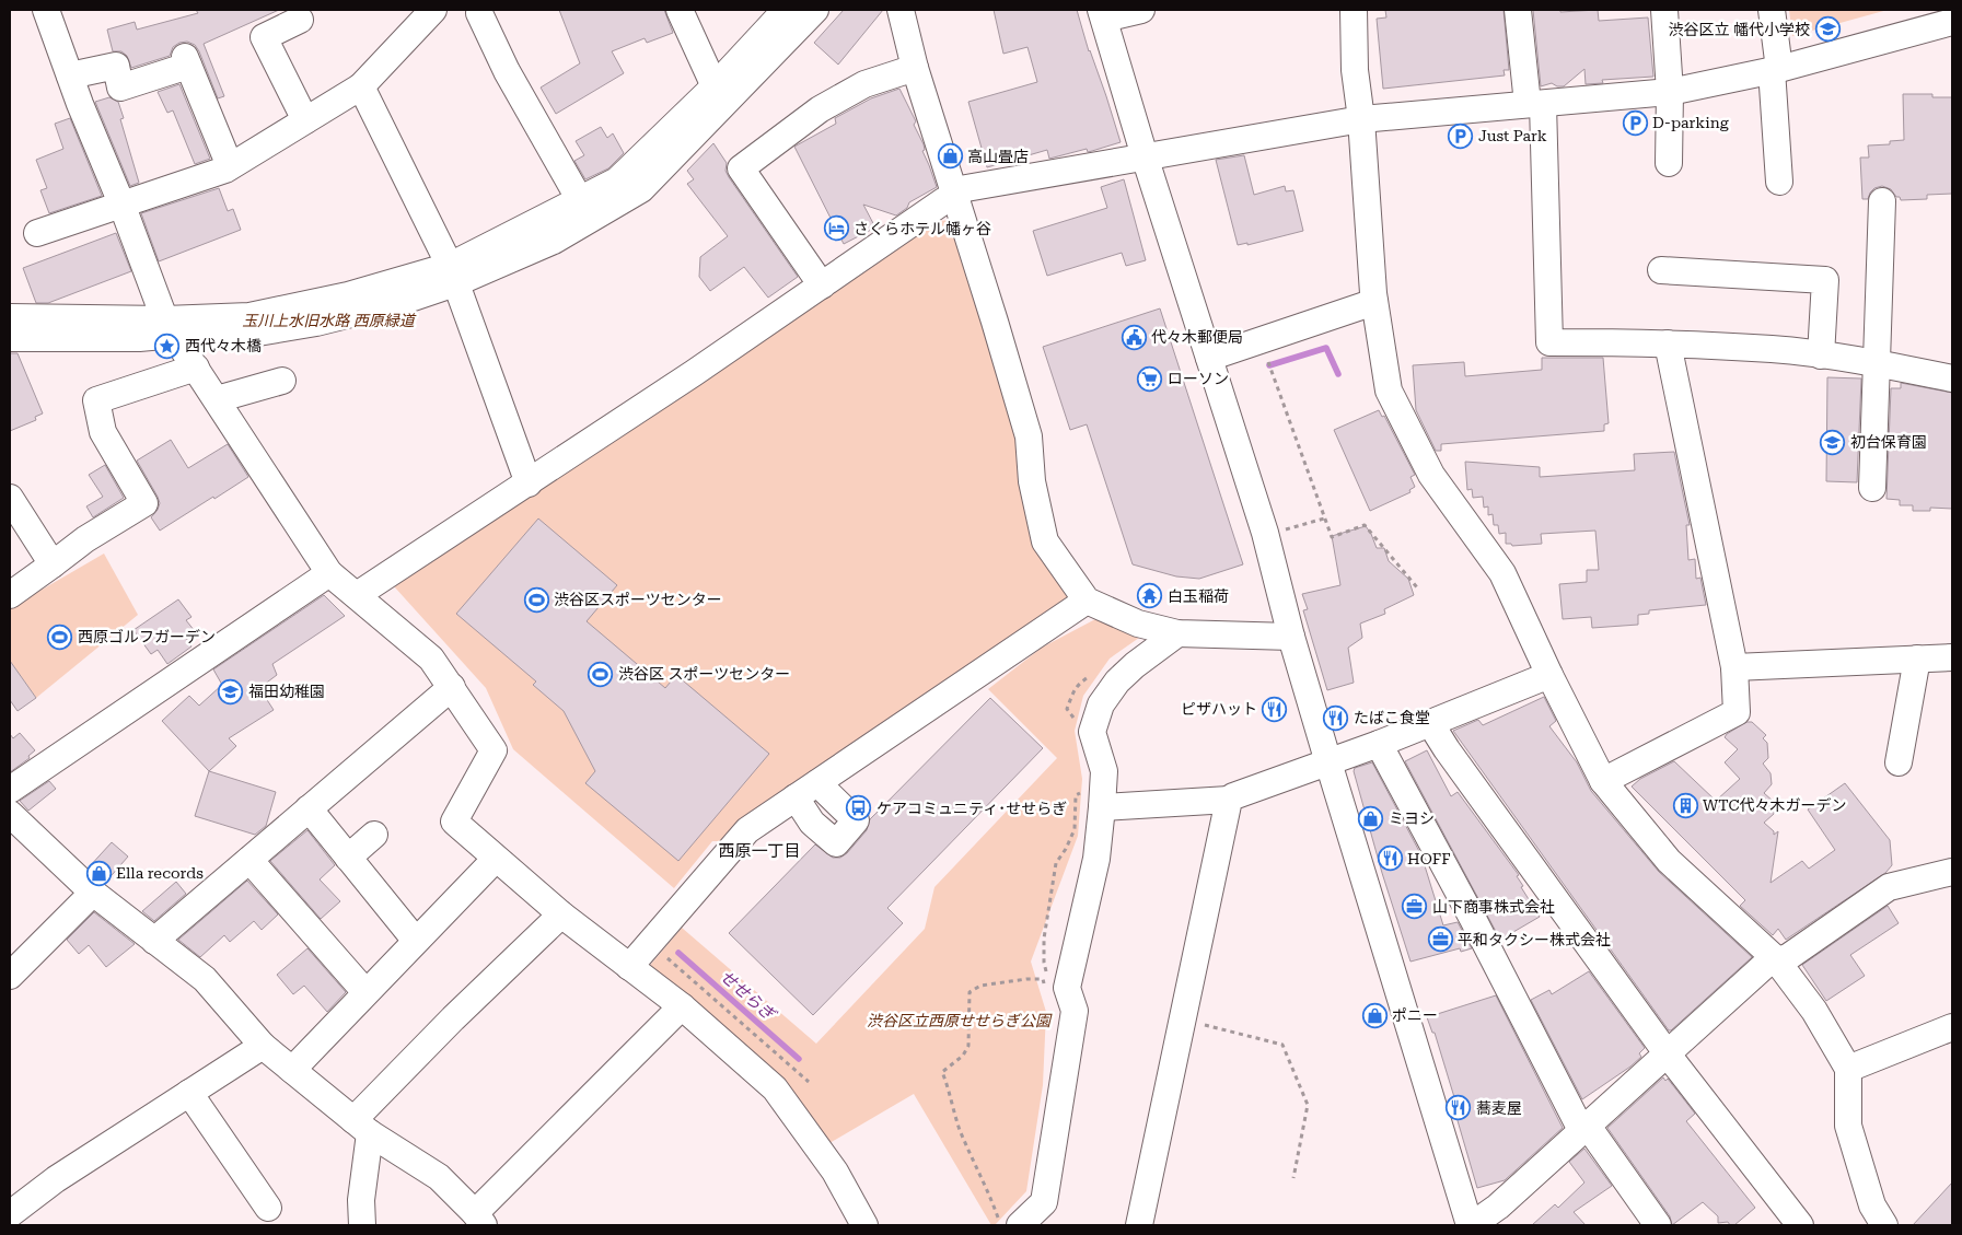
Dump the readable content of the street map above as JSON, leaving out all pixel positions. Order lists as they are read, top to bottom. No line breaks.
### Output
{"districts":["西原一丁目"],"water":["せせらぎ"],"parks":["玉川上水旧水路 西原緑道","渋谷区立西原せせらぎ公園"],"places":{"school or university":["渋谷区立 幡代小学校","初台保育園","福田幼稚園"],"parking":["D-parking","Just Park"],"shop":["高山畳店","ミヨシ","Ella records","ポニー"],"hotel":["さくらホテル幡ヶ谷"],"public building":["代々木郵便局"],"place":["西代々木橋"],"supermarket":["ローソン"],"temple":["白玉稲荷"],"sports":["渋谷区スポーツセンター","西原ゴルフガーデン","渋谷区 スポーツセンター"],"restaurant":["ピザハット","たばこ食堂","HOFF","蕎麦屋"],"building":["WTC代々木ガーデン"],"bus stop":["ケアコミュニティ･せせらぎ"],"office":["山下商事株式会社","平和タクシー株式会社"]}}
